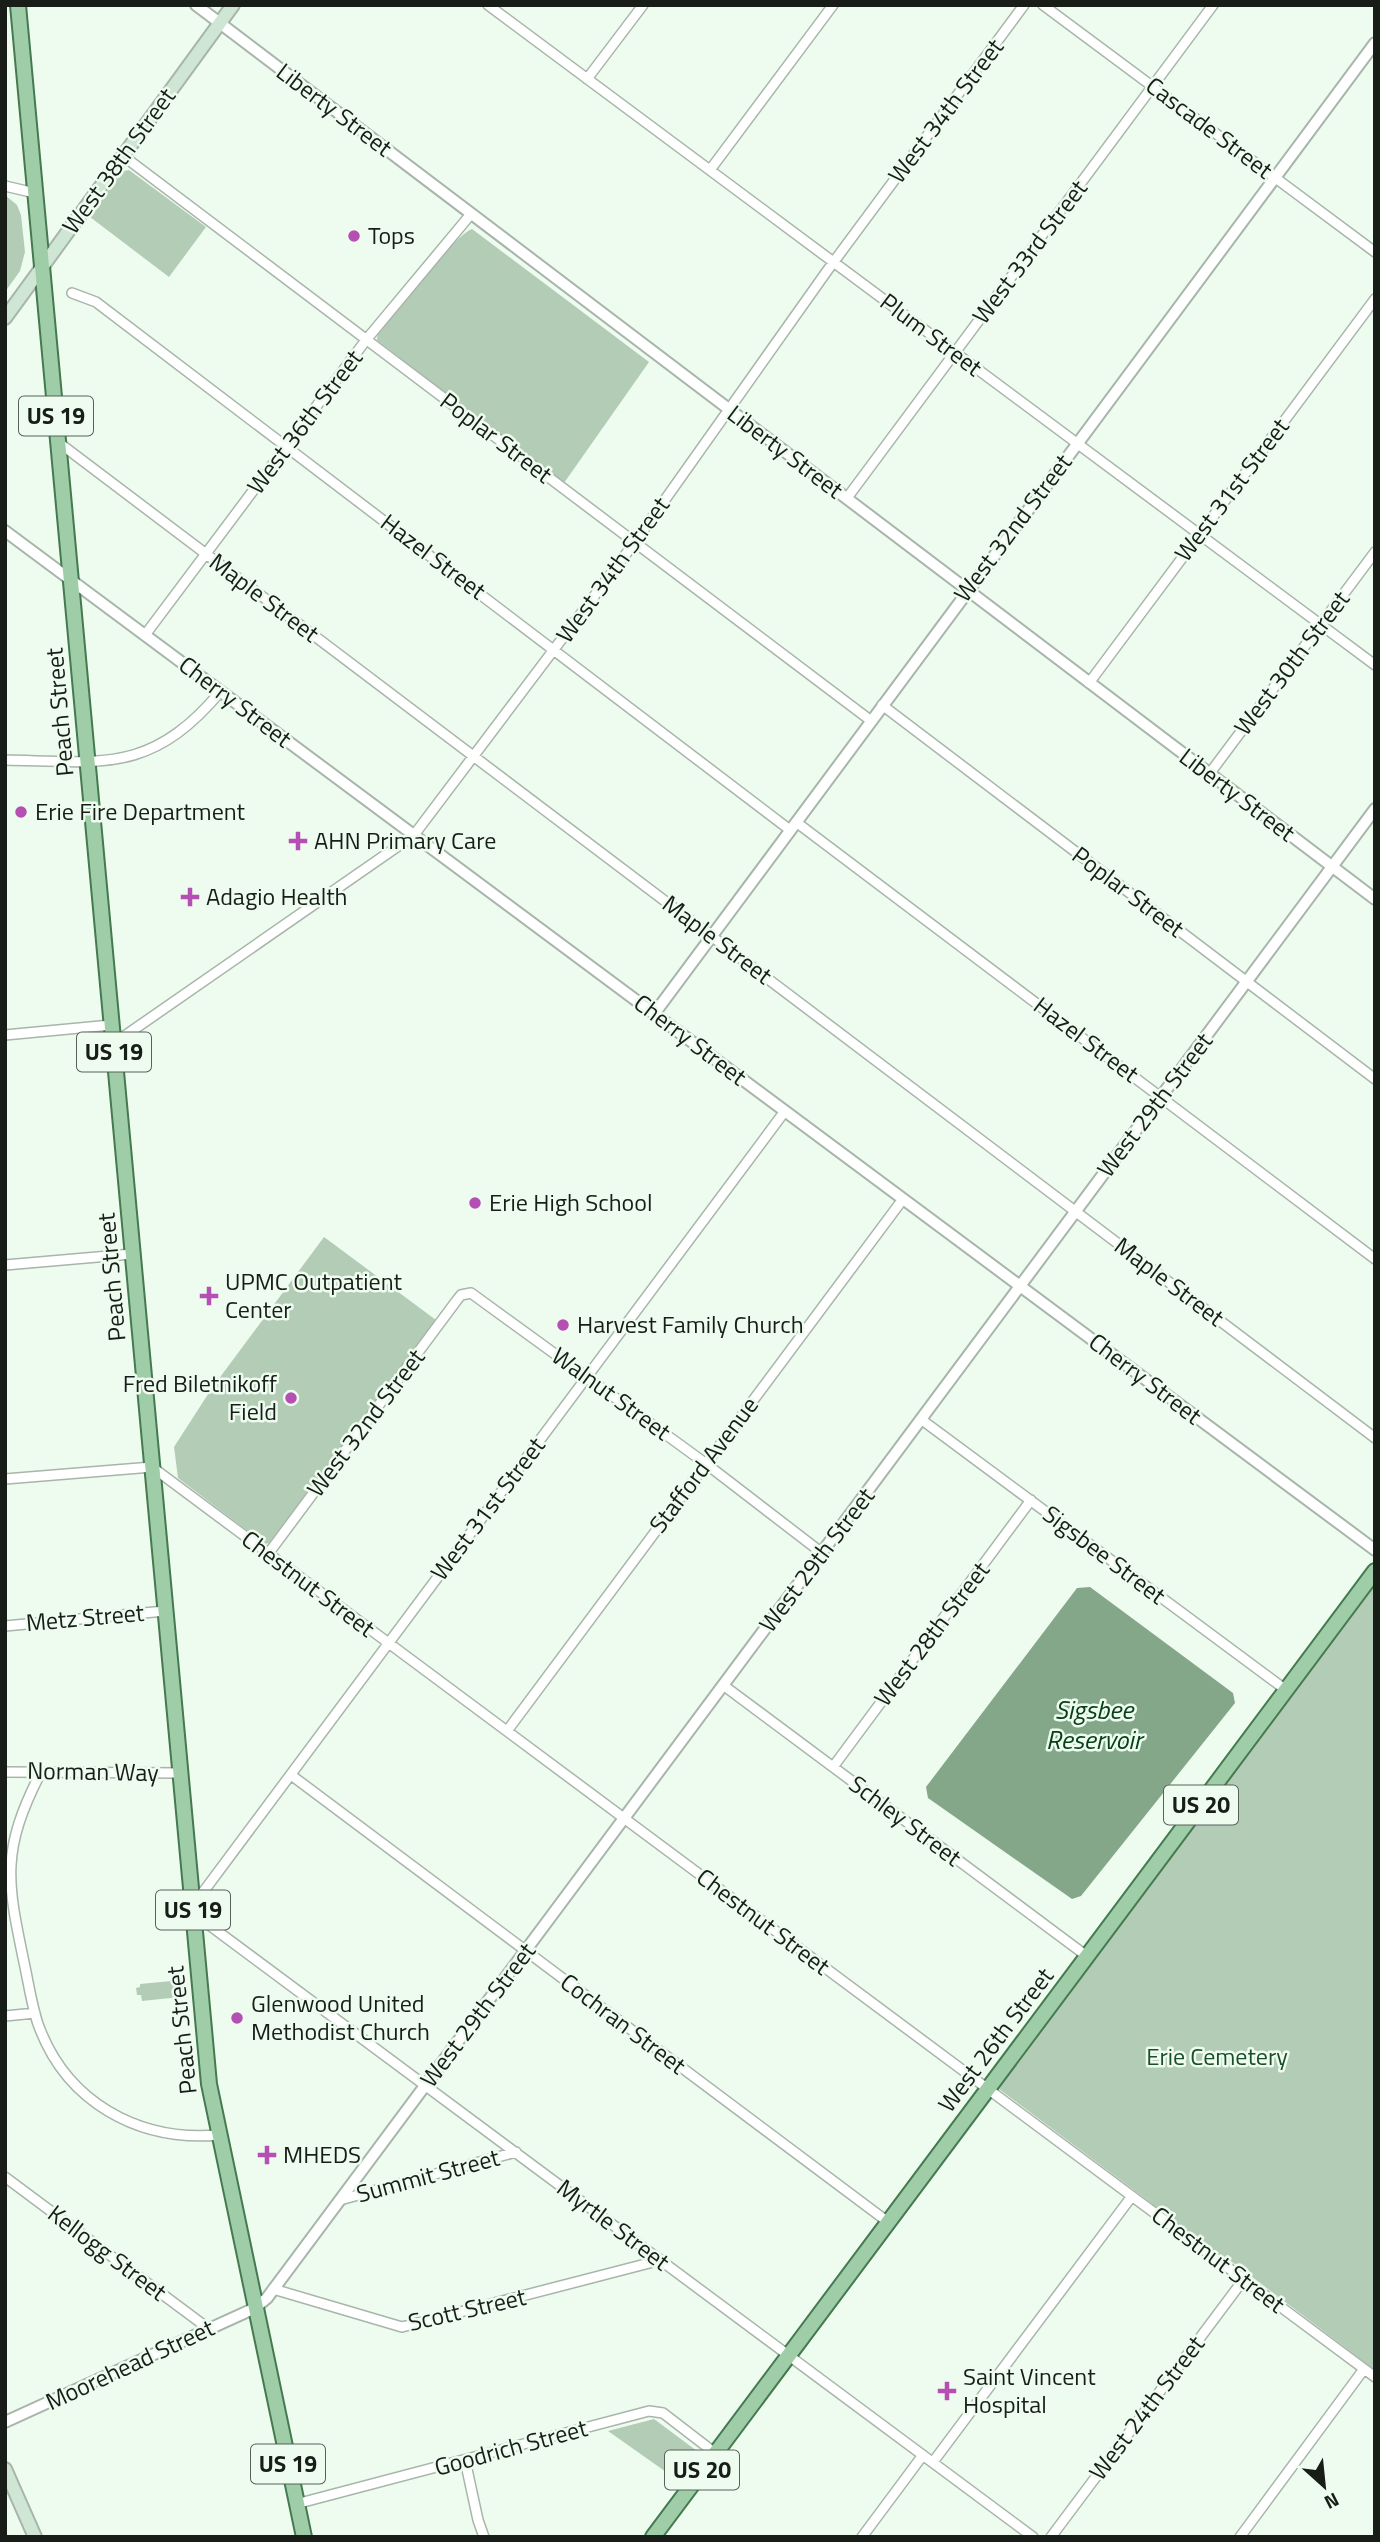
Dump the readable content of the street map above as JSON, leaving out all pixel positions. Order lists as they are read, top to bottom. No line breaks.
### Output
{"streets":{"main road":["West 38th Street","US 19","Peach Street","US 20","West 26th Street"],"street":["Liberty Street","West 34th Street","Cascade Street","West 33rd Street","Plum Street","West 36th Street","Poplar Street","West 31st Street","West 32nd Street","Hazel Street","Maple Street","West 30th Street","Cherry Street","West 29th Street","Walnut Street","Stafford Avenue","Sigsbee Street","Chestnut Street","Metz Street","West 28th Street","Norman Way","Schley Street","Cochran Street","Summit Street","Myrtle Street","Kellogg Street","Scott Street","Moorehead Street","West 24th Street","Goodrich Street"]},"crossings":[["Liberty Street","West 34th Street"],["Liberty Street","West 38th Street"],["Liberty Street","West 33rd Street"],["Liberty Street","West 36th Street"],["Liberty Street","West 31st Street"],["Liberty Street","West 32nd Street"],["Liberty Street","West 30th Street"],["Liberty Street","West 29th Street"],["West 34th Street","Plum Street"],["West 34th Street","Poplar Street"],["West 34th Street","Hazel Street"],["West 34th Street","Maple Street"],["West 34th Street","Cherry Street"],["West 34th Street","Peach Street"],["Cascade Street","West 33rd Street"],["Cascade Street","West 32nd Street"],["West 38th Street","Poplar Street"],["West 38th Street","Peach Street"],["West 33rd Street","Plum Street"],["Plum Street","West 31st Street"],["Plum Street","West 32nd Street"],["Plum Street","West 30th Street"],["West 36th Street","Poplar Street"],["West 36th Street","Hazel Street"],["West 36th Street","Maple Street"],["West 36th Street","Cherry Street"],["Poplar Street","West 32nd Street"],["Poplar Street","West 29th Street"],["West 31st Street","Cherry Street"],["West 31st Street","Peach Street"],["West 31st Street","Walnut Street"],["West 31st Street","Chestnut Street"],["West 31st Street","Cochran Street"],["West 31st Street","Myrtle Street"],["West 32nd Street","Hazel Street"],["West 32nd Street","Maple Street"],["West 32nd Street","Cherry Street"],["West 32nd Street","Walnut Street"],["West 32nd Street","Chestnut Street"],["Hazel Street","West 29th Street"],["Maple Street","Peach Street"],["Maple Street","West 29th Street"],["Cherry Street","Peach Street"],["Cherry Street","West 29th Street"],["Cherry Street","Stafford Avenue"],["Peach Street","West 29th Street"],["Peach Street","Chestnut Street"],["Peach Street","Metz Street"],["Peach Street","Norman Way"],["Peach Street","Myrtle Street"],["Peach Street","Moorehead Street"],["Peach Street","Goodrich Street"],["West 29th Street","Walnut Street"],["West 29th Street","Sigsbee Street"],["West 29th Street","Chestnut Street"],["West 29th Street","Schley Street"],["West 29th Street","Cochran Street"],["West 29th Street","Summit Street"],["West 29th Street","Myrtle Street"],["West 29th Street","Scott Street"],["West 29th Street","Moorehead Street"],["Walnut Street","Stafford Avenue"],["Stafford Avenue","Chestnut Street"],["Sigsbee Street","West 28th Street"],["Sigsbee Street","West 26th Street"],["Chestnut Street","West 26th Street"],["Chestnut Street","West 24th Street"],["West 28th Street","Schley Street"],["Schley Street","West 26th Street"],["Cochran Street","West 26th Street"],["West 26th Street","Myrtle Street"],["West 26th Street","Goodrich Street"],["Summit Street","Myrtle Street"],["Myrtle Street","Scott Street"],["Kellogg Street","Moorehead Street"]],"water":["Sigsbee Reservoir"],"parks":["Erie Cemetery"],"places":{"other":["Tops","Erie Fire Department","Erie High School","Harvest Family Church","Fred Biletnikoff Field","Glenwood United Methodist Church"],"health":["AHN Primary Care","Adagio Health","UPMC Outpatient Center","MHEDS","Saint Vincent Hospital"]},"north":"bottom right"}
